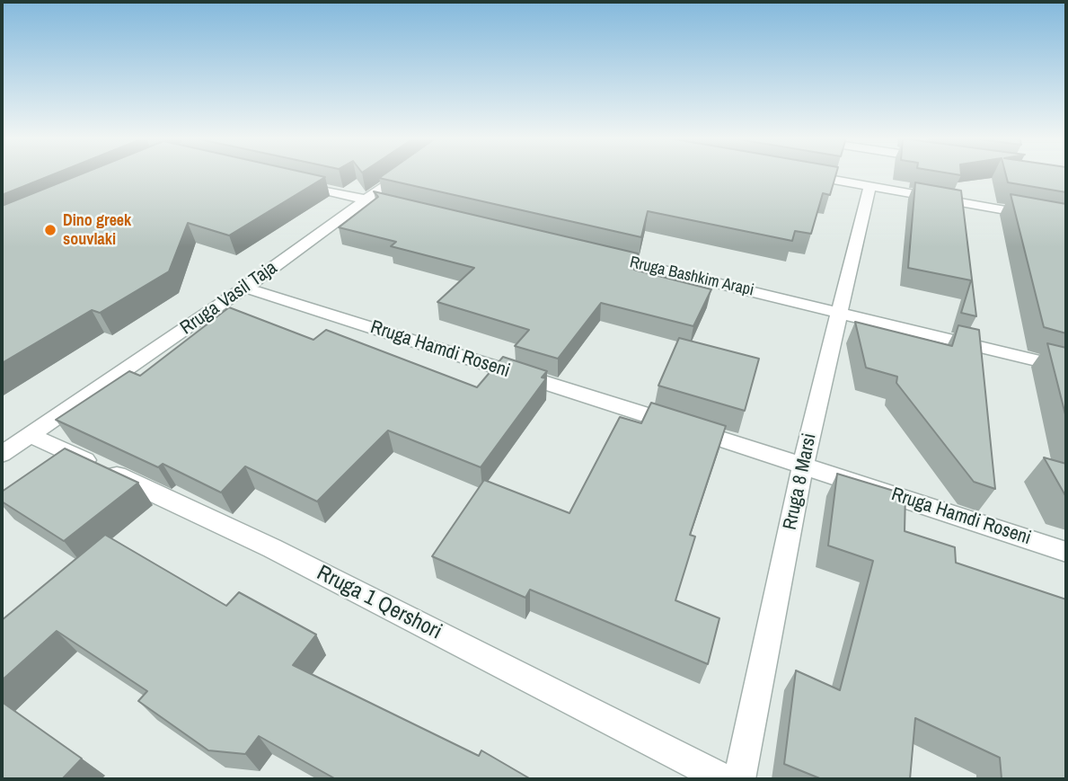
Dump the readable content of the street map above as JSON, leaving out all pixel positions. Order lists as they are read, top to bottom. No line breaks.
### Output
{"streets":{"street":["Rruga Bashkim Arapi","Rruga Vasil Taja","Rruga Hamdi Roseni","Rruga 8 Marsi","Rruga 1 Qershori"]},"crossings":[["Rruga Bashkim Arapi","Rruga 8 Marsi"],["Rruga Vasil Taja","Rruga Hamdi Roseni"],["Rruga Vasil Taja","Rruga 1 Qershori"],["Rruga Hamdi Roseni","Rruga 8 Marsi"]],"places":["Dino greek souvlaki"]}
